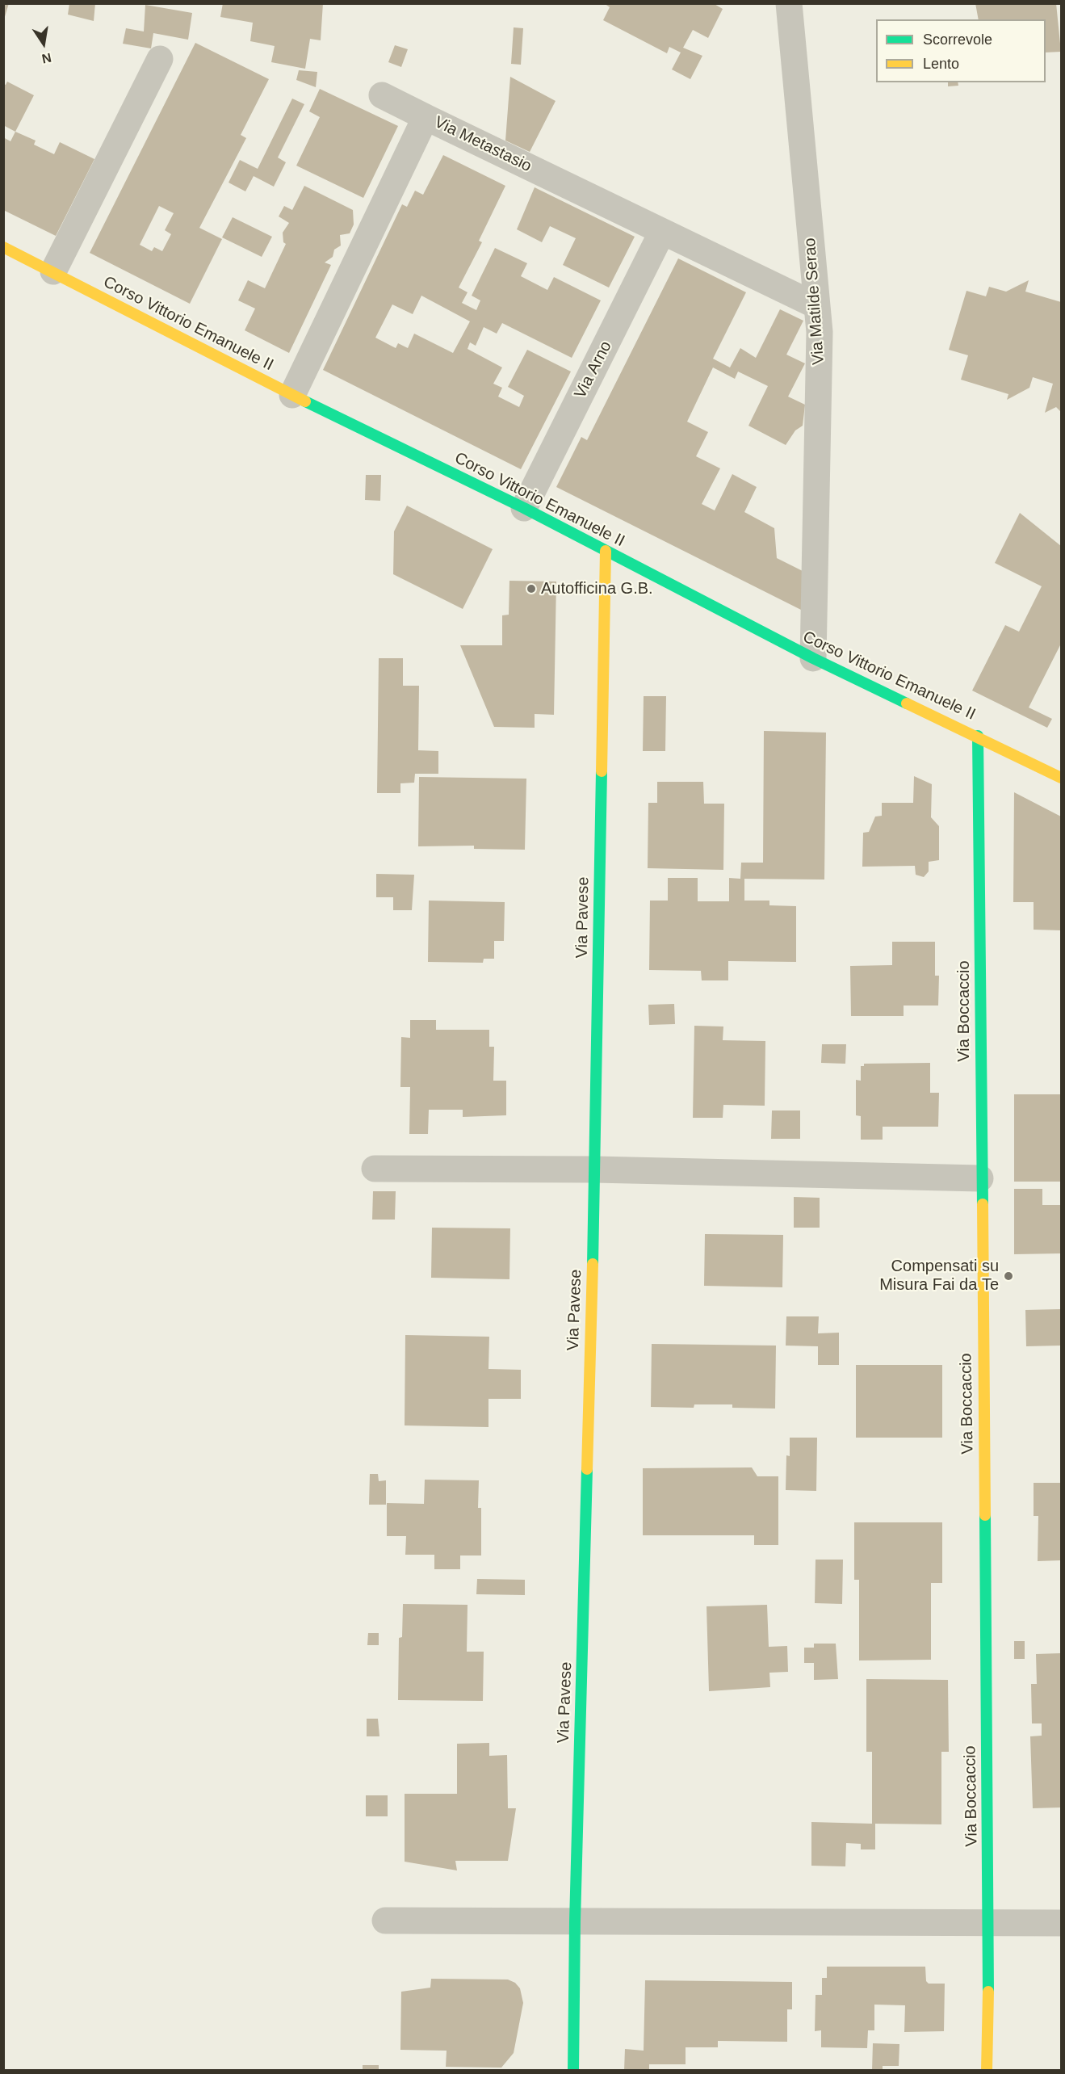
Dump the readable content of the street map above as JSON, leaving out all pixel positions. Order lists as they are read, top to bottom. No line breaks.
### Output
{"streets":{"street":["Via Metastasio","Via Matilde Serao","Corso Vittorio Emanuele II","Via Arno","Via Pavese","Via Boccaccio"]},"crossings":[["Via Metastasio","Via Matilde Serao"],["Via Metastasio","Corso Vittorio Emanuele II"],["Via Metastasio","Via Arno"],["Via Matilde Serao","Corso Vittorio Emanuele II"],["Corso Vittorio Emanuele II","Via Arno"],["Corso Vittorio Emanuele II","Via Pavese"],["Corso Vittorio Emanuele II","Via Boccaccio"]],"places":["Autofficina G.B.","Compensati su Misura Fai da Te"],"legend":["Scorrevole","Lento"],"north":"bottom"}
